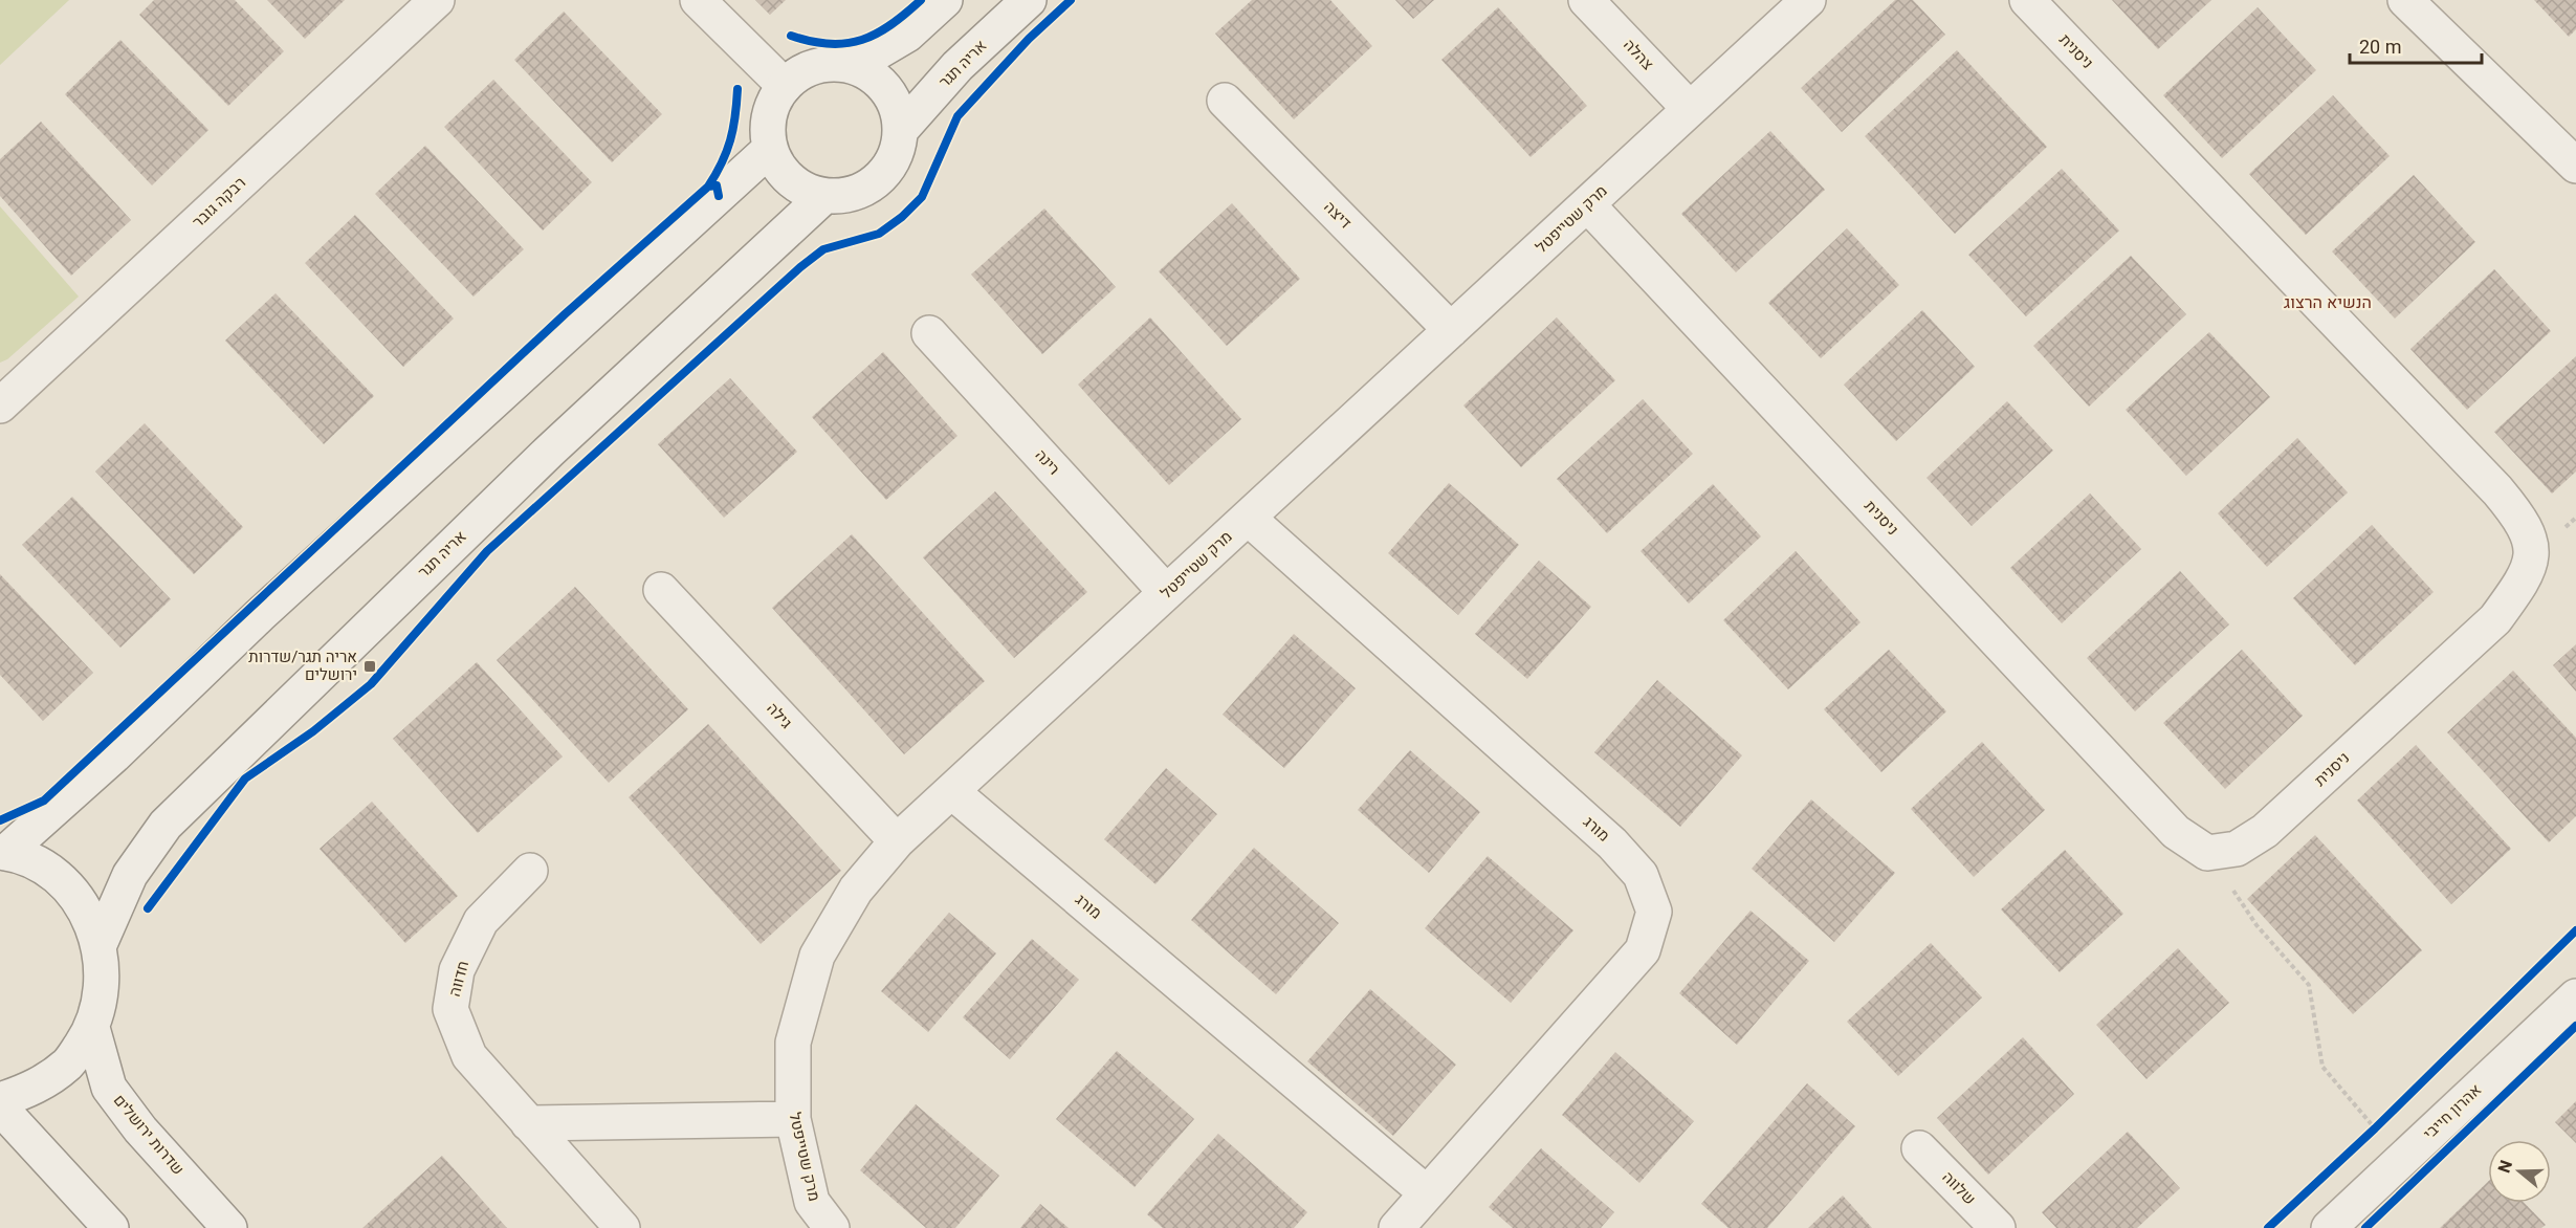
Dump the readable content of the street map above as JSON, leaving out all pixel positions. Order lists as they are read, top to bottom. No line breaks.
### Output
{"streets":{"street":["ניסנית","צהלה","אריה תגר","רבקה גובר","דיצה","מרק שטייפטל","רינה","גילה","מורג","חדווה","אהרון חייבי","שדרות ירושלים","שלווה"]},"crossings":[["ניסנית","מרק שטייפטל"],["צהלה","מרק שטייפטל"],["דיצה","מרק שטייפטל"],["מרק שטייפטל","רינה"],["מרק שטייפטל","גילה"],["מרק שטייפטל","מורג"]],"districts":["הנשיא הרצוג"],"places":{"transit":["אריה תגר/שדרות ירושלים"]},"scale_bar":"20 m","north":"left"}
